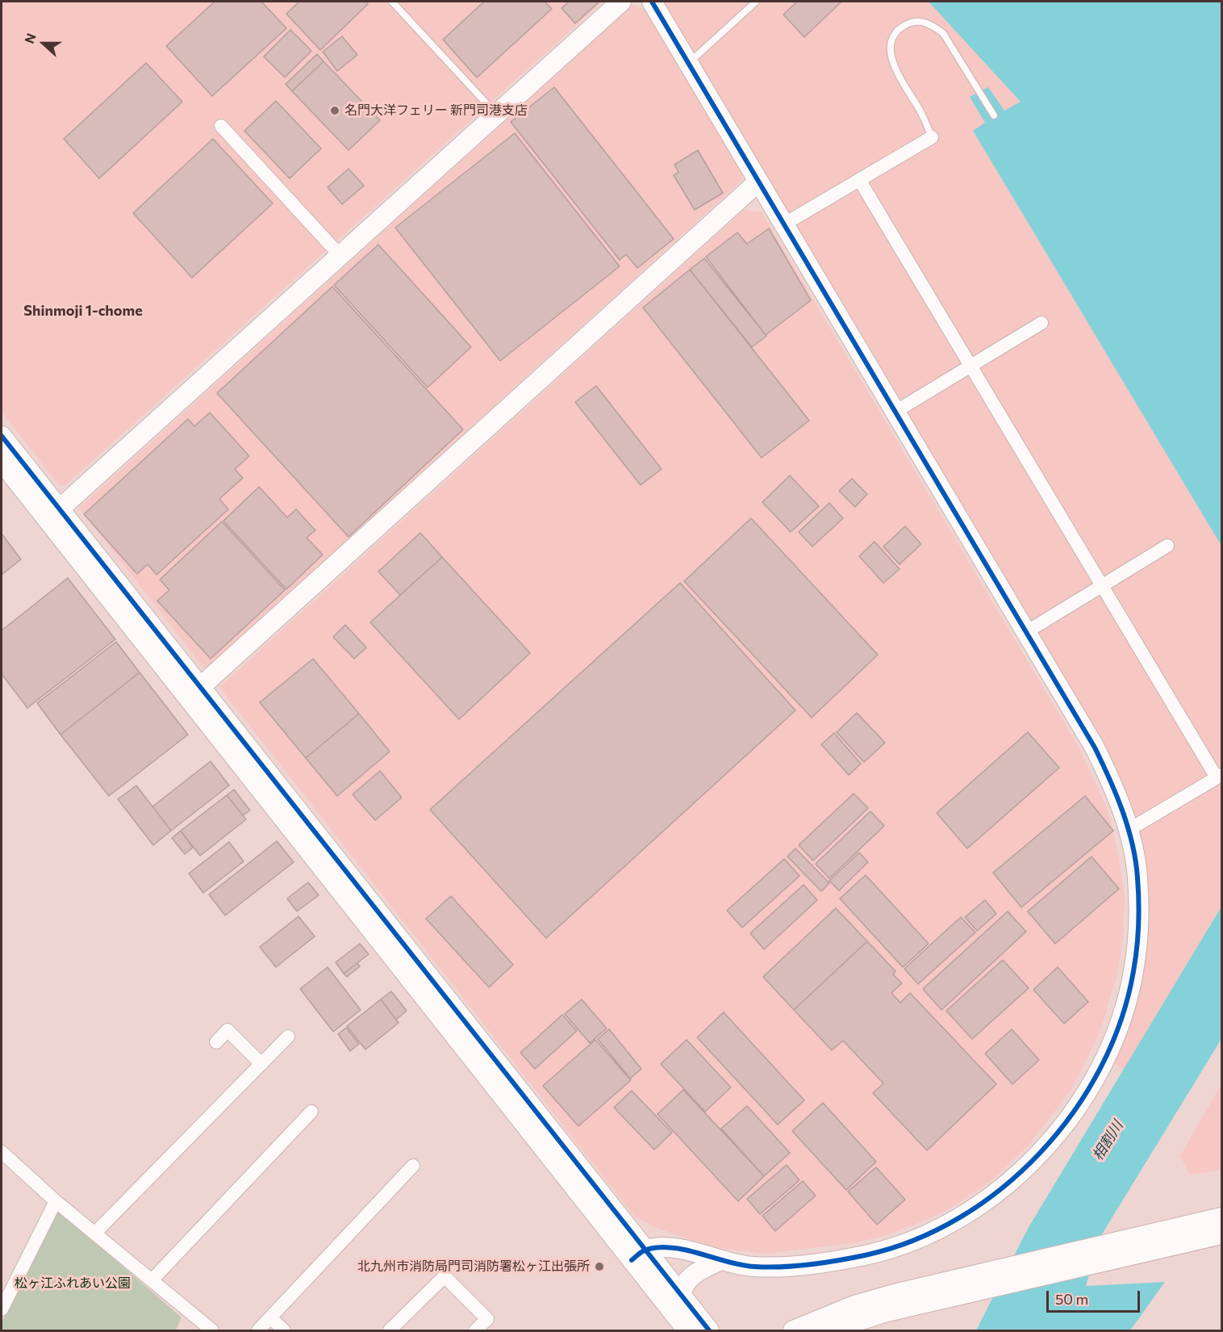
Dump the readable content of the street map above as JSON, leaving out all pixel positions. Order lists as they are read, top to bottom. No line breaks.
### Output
{"districts":["Shinmoji 1-chome"],"water":["相割川"],"parks":["松ヶ江ふれあい公園"],"places":["名門大洋フェリー 新門司港支店","北九州市消防局門司消防署松ヶ江出張所"],"scale_bar":"50 m","north":"left"}
